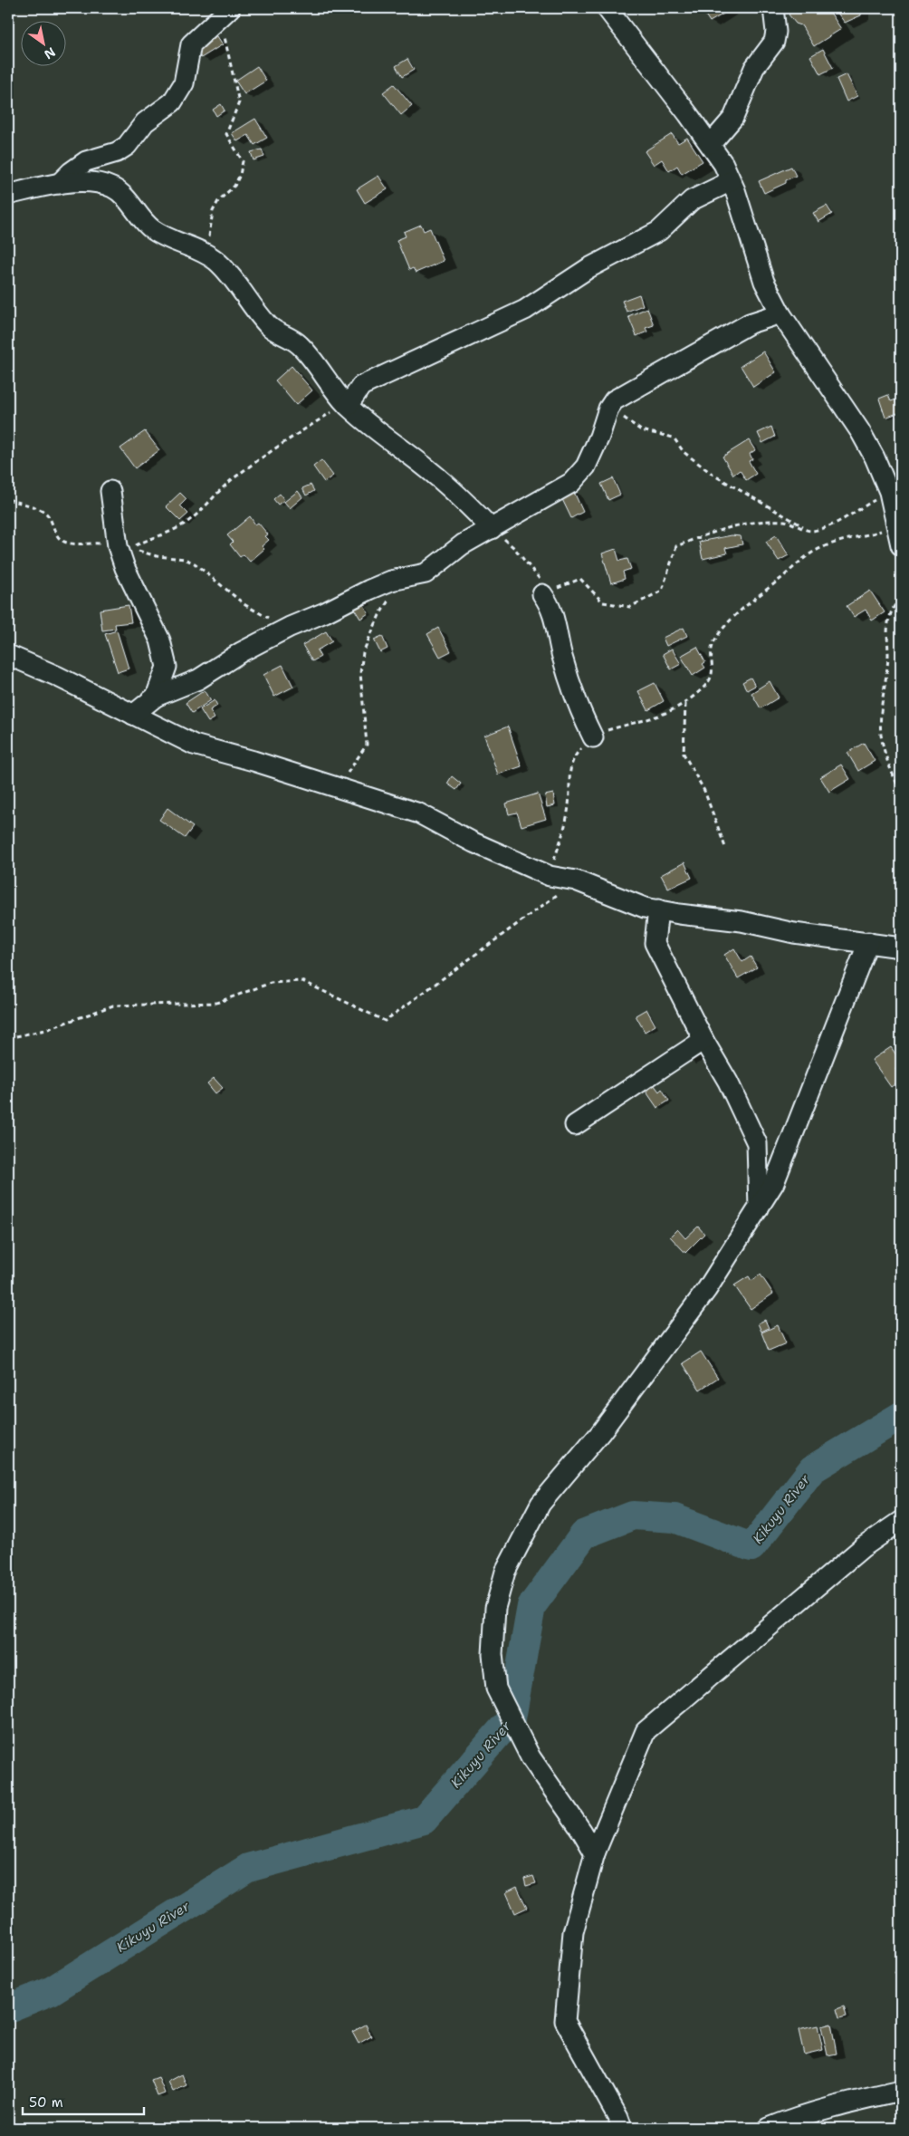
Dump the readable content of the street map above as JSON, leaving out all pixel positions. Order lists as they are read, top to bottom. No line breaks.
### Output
{"water":["Kikuyu River"],"scale_bar":"50 m","north":"bottom right"}
